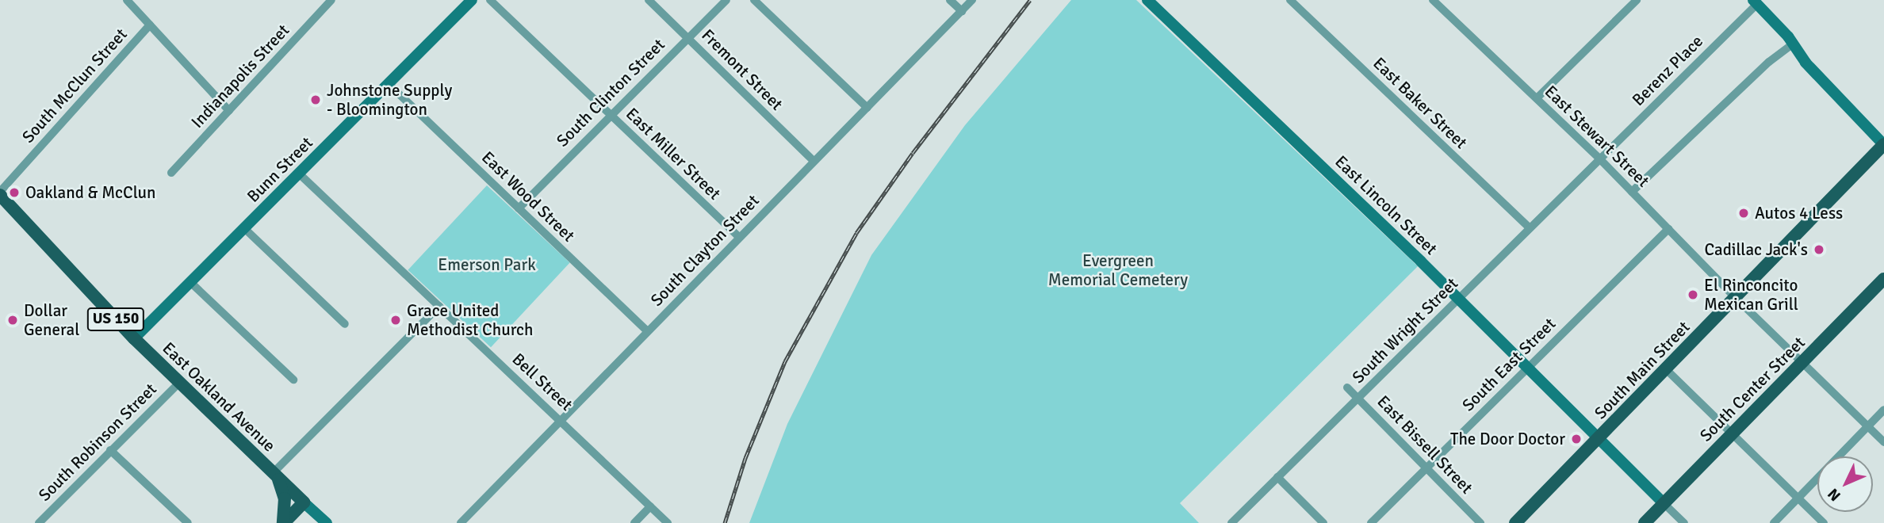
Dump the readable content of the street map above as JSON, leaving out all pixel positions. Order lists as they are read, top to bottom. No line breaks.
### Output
{"streets":{"main road":["Bunn Street","East Lincoln Street","US 150","South Main Street","South Center Street","East Oakland Avenue"],"street":["Fremont Street","Berenz Place","Indianapolis Street","South McClun Street","South Clinton Street","East Baker Street","East Stewart Street","East Miller Street","East Wood Street","South Clayton Street","South Wright Street","South East Street","Bell Street","South Robinson Street","East Bissell Street"]},"crossings":[["Fremont Street","South Clinton Street"],["Fremont Street","South Clayton Street"],["Berenz Place","East Stewart Street"],["Berenz Place","South Wright Street"],["South McClun Street","East Oakland Avenue"],["South Clinton Street","East Miller Street"],["South Clinton Street","East Wood Street"],["East Baker Street","South Wright Street"],["East Stewart Street","South Wright Street"],["East Stewart Street","South East Street"],["East Stewart Street","South Main Street"],["East Stewart Street","South Center Street"],["East Miller Street","South Clayton Street"],["Bunn Street","East Wood Street"],["Bunn Street","Bell Street"],["Bunn Street","East Oakland Avenue"],["East Wood Street","South Clayton Street"],["East Lincoln Street","South Wright Street"],["East Lincoln Street","South East Street"],["East Lincoln Street","South Main Street"],["East Lincoln Street","South Center Street"],["South Clayton Street","Bell Street"],["South Wright Street","East Bissell Street"],["South East Street","East Bissell Street"],["East Oakland Avenue","South Robinson Street"]],"parks":["Evergreen Memorial Cemetery","Emerson Park"],"places":["Johnstone Supply - Bloomington","Oakland & McClun","Autos 4 Less","Cadillac Jack's","El Rinconcito Mexican Grill","Dollar General","Grace United Methodist Church","The Door Doctor"],"north":"bottom left"}
